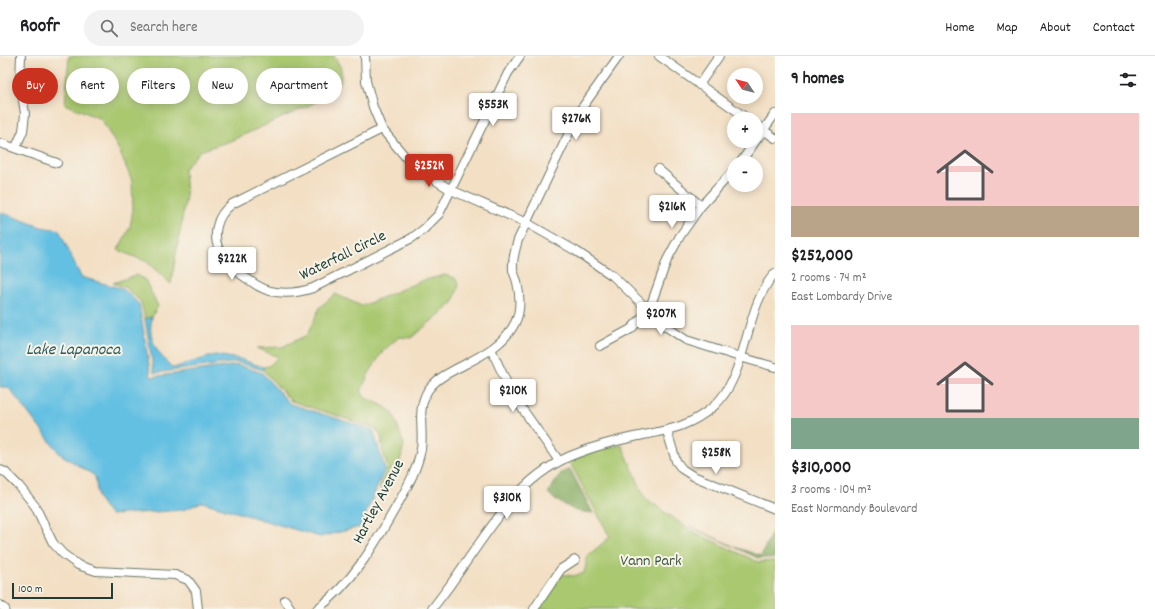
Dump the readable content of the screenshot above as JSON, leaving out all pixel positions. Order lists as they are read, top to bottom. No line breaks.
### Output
{"streets":{"street":["Waterfall Circle","Hartley Avenue"]},"water":["Lake Lapanoca"],"parks":["Vann Park"],"scale_bar":"100 m","north":"top left","page":{"header":"Roofr","search":"Search here","nav":["Home","Map","About","Contact"],"heading":"9 homes","map_buttons":["+","−"],"chip":["Buy","Rent","Filters","New","Apartment"],"price":["$553K","$276K","$252K","$216K","$222K","$207K","$210K","$258K","$310K"],"list":[{"name":"$252,000","note":"2 rooms · 74 m² · East Lombardy Drive"},{"name":"$310,000","note":"3 rooms · 104 m² · East Normandy Boulevard"}],"scale":"100 m"}}
